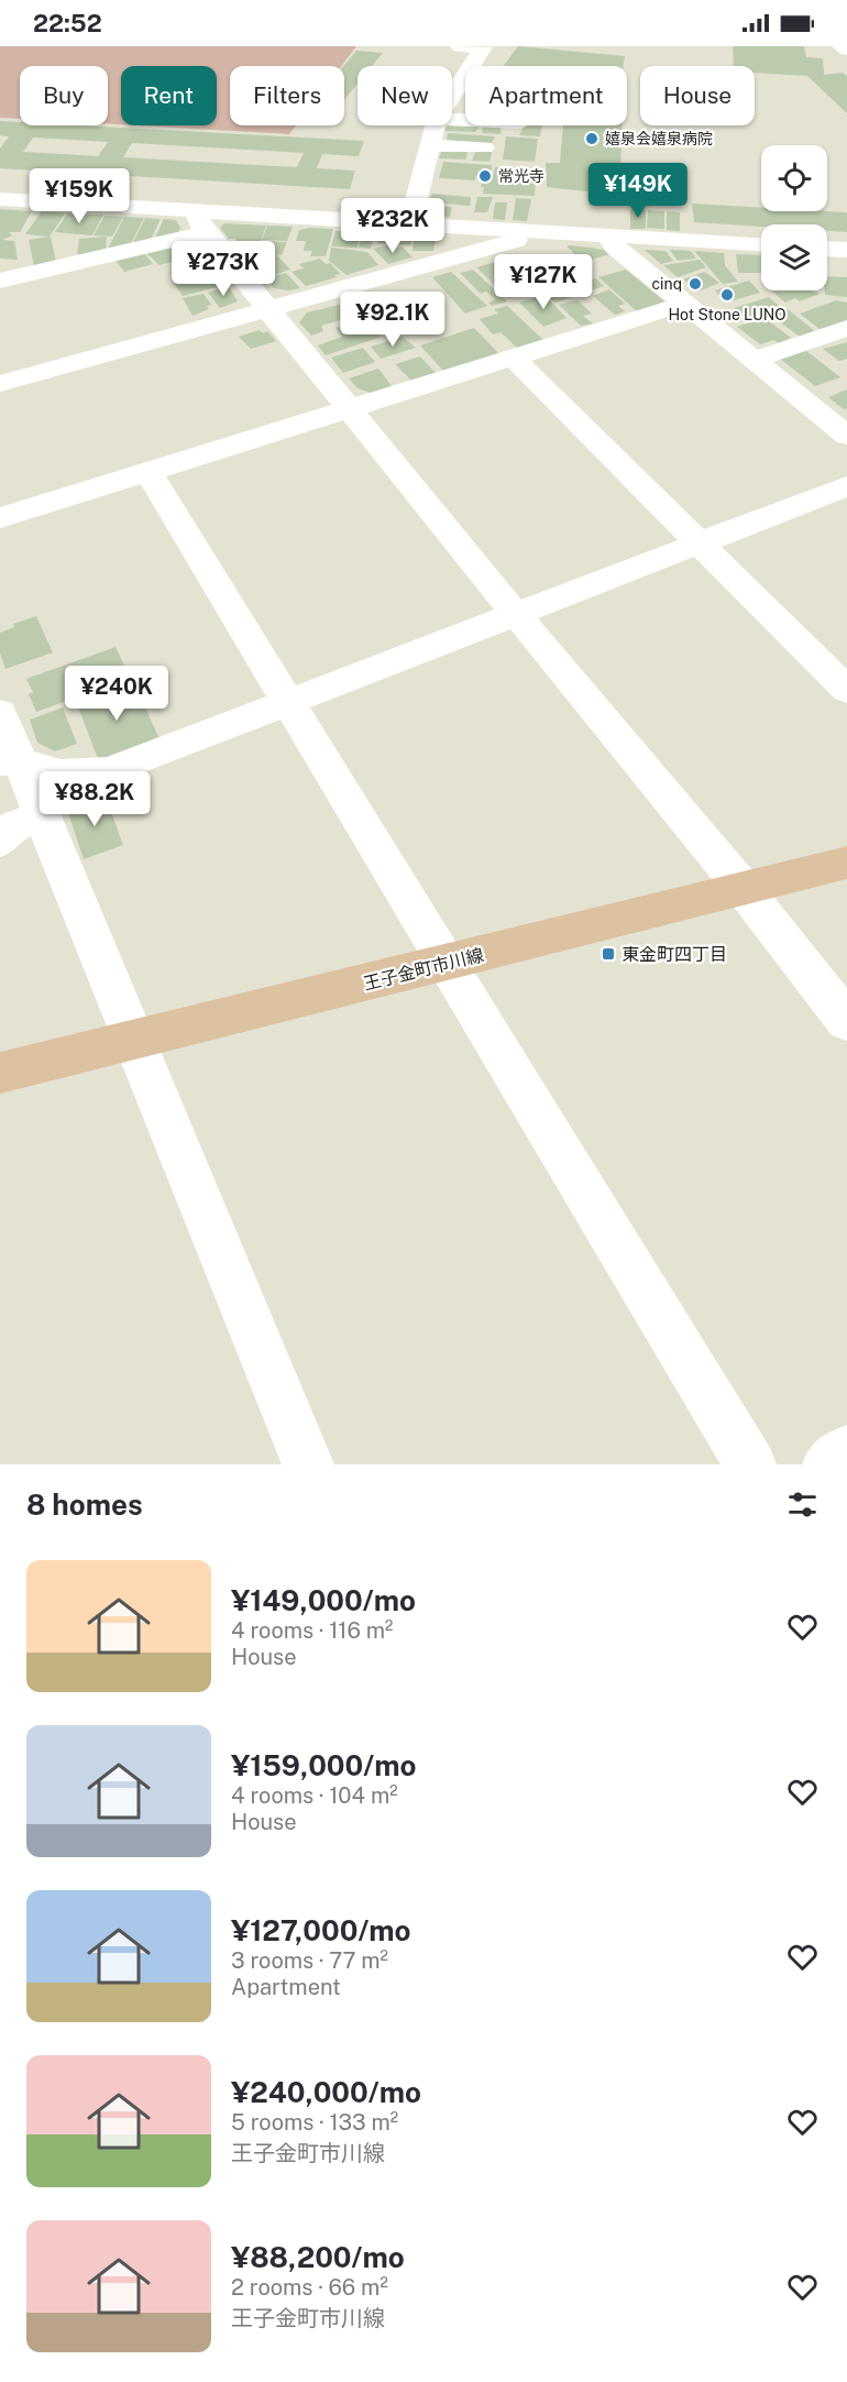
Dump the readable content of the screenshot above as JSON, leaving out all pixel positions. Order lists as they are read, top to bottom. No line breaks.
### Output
{"streets":{"main road":["王子金町市川線"]},"places":{"other":["嬉泉会嬉泉病院","常光寺","cinq","Hot Stone LUNO"],"transit":["東金町四丁目"]},"page":{"status":"22:52","chip":["Buy","Rent","Filters","New","Apartment","House"],"price":["¥149K","¥159K","¥232K","¥273K","¥127K","¥92.1K","¥240K","¥88.2K"],"heading":"8 homes","list":[{"name":"¥149,000/mo","note":"4 rooms · 116 m² · House"},{"name":"¥159,000/mo","note":"4 rooms · 104 m² · House"},{"name":"¥127,000/mo","note":"3 rooms · 77 m² · Apartment"},{"name":"¥240,000/mo","note":"5 rooms · 133 m² · 王子金町市川線"},{"name":"¥88,200/mo","note":"2 rooms · 66 m² · 王子金町市川線"}]}}
